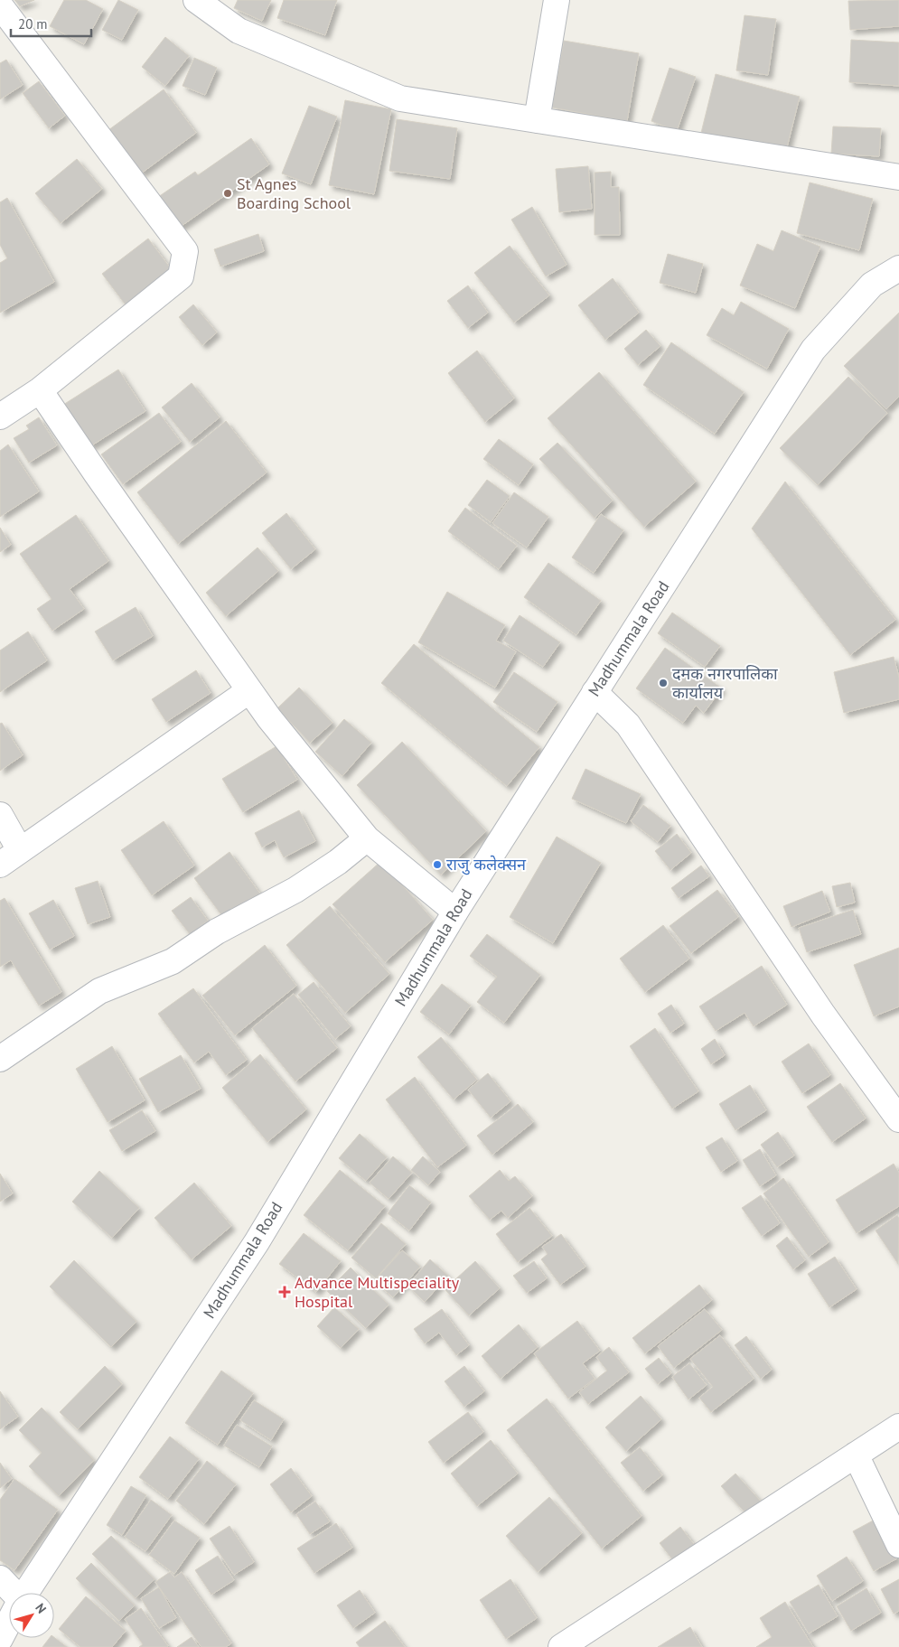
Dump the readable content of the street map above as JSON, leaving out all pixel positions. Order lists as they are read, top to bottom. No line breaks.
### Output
{"streets":{"street":["Madhummala Road"]},"places":{"other":["St Agnes Boarding School","दमक नगरपालिका कार्यालय","राजु कलेक्सन"],"health":["Advance Multispeciality Hospital"]},"scale_bar":"20 m","north":"top right"}
